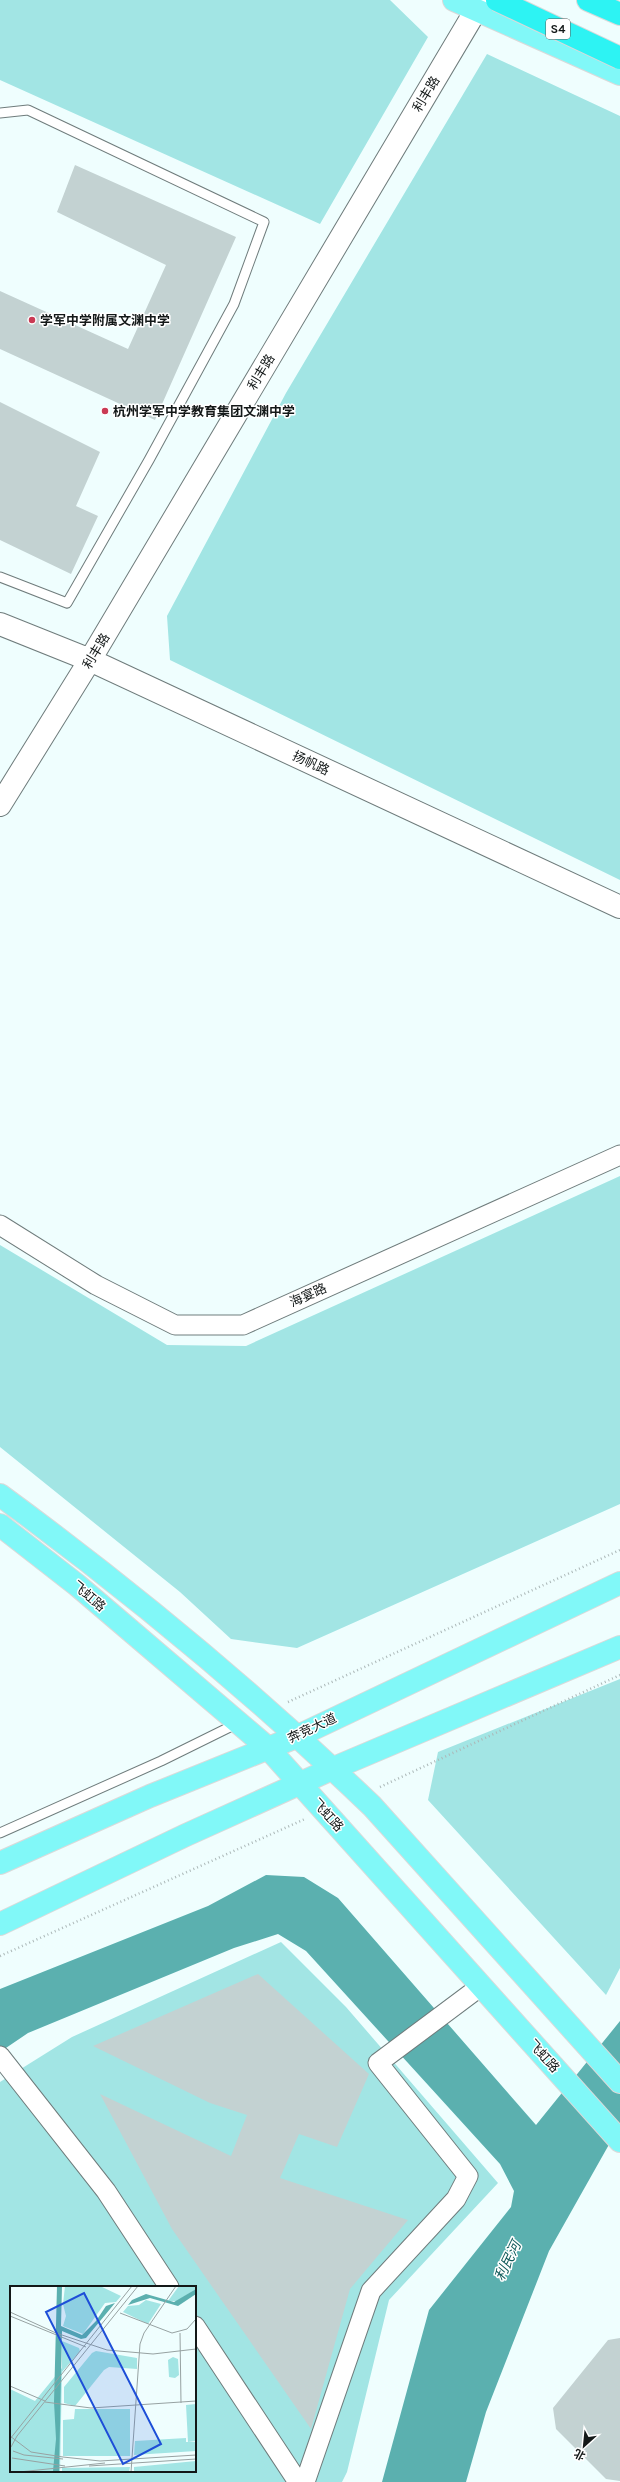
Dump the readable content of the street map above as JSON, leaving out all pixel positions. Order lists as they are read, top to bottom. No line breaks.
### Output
{"streets":{"highway":["S4"],"main road":["飞虹路","奔竞大道"],"street":["利丰路","扬帆路","海宴路"]},"crossings":[["利丰路","扬帆路"],["飞虹路","奔竞大道"]],"water":["利民河"],"places":["学军中学附属文渊中学","杭州学军中学教育集团文渊中学"],"north":"bottom left"}
